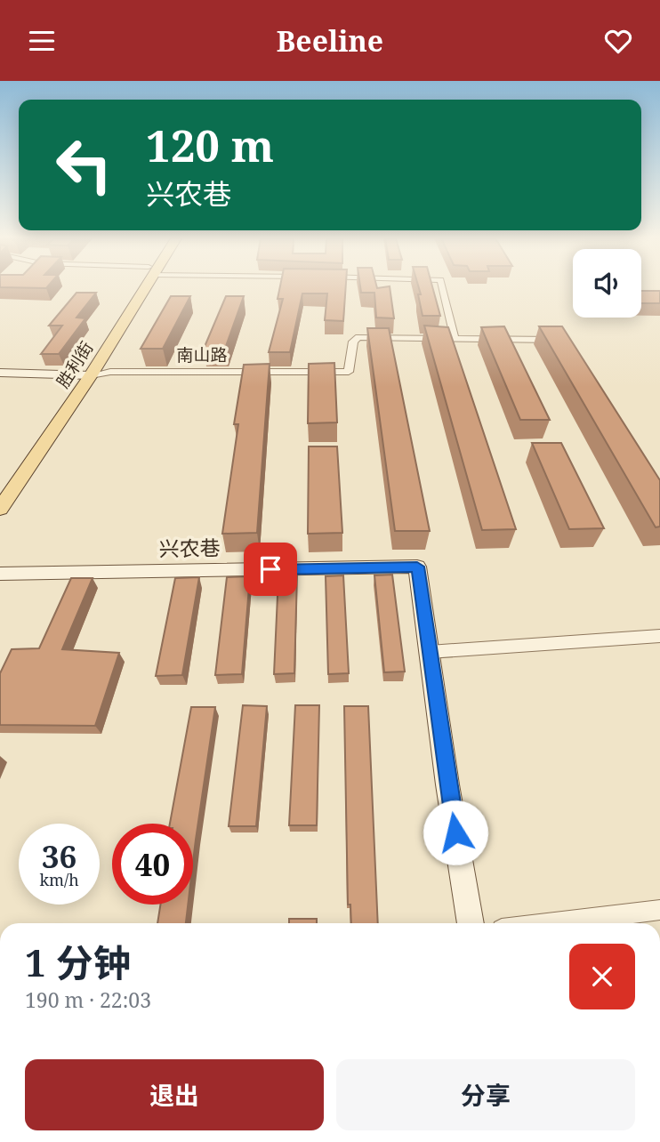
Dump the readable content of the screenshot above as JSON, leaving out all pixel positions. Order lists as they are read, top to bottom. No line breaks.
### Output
{"streets":{"main road":["胜利街"],"street":["南山路","兴农巷"]},"crossings":[["南山路","胜利街"]],"page":{"header":"Beeline","turn":["120 m","兴农巷"],"speed":"36 km/h","limit":"40","heading":["1 分钟","190 m · 22:03"],"buttons":["退出","分享"]}}
